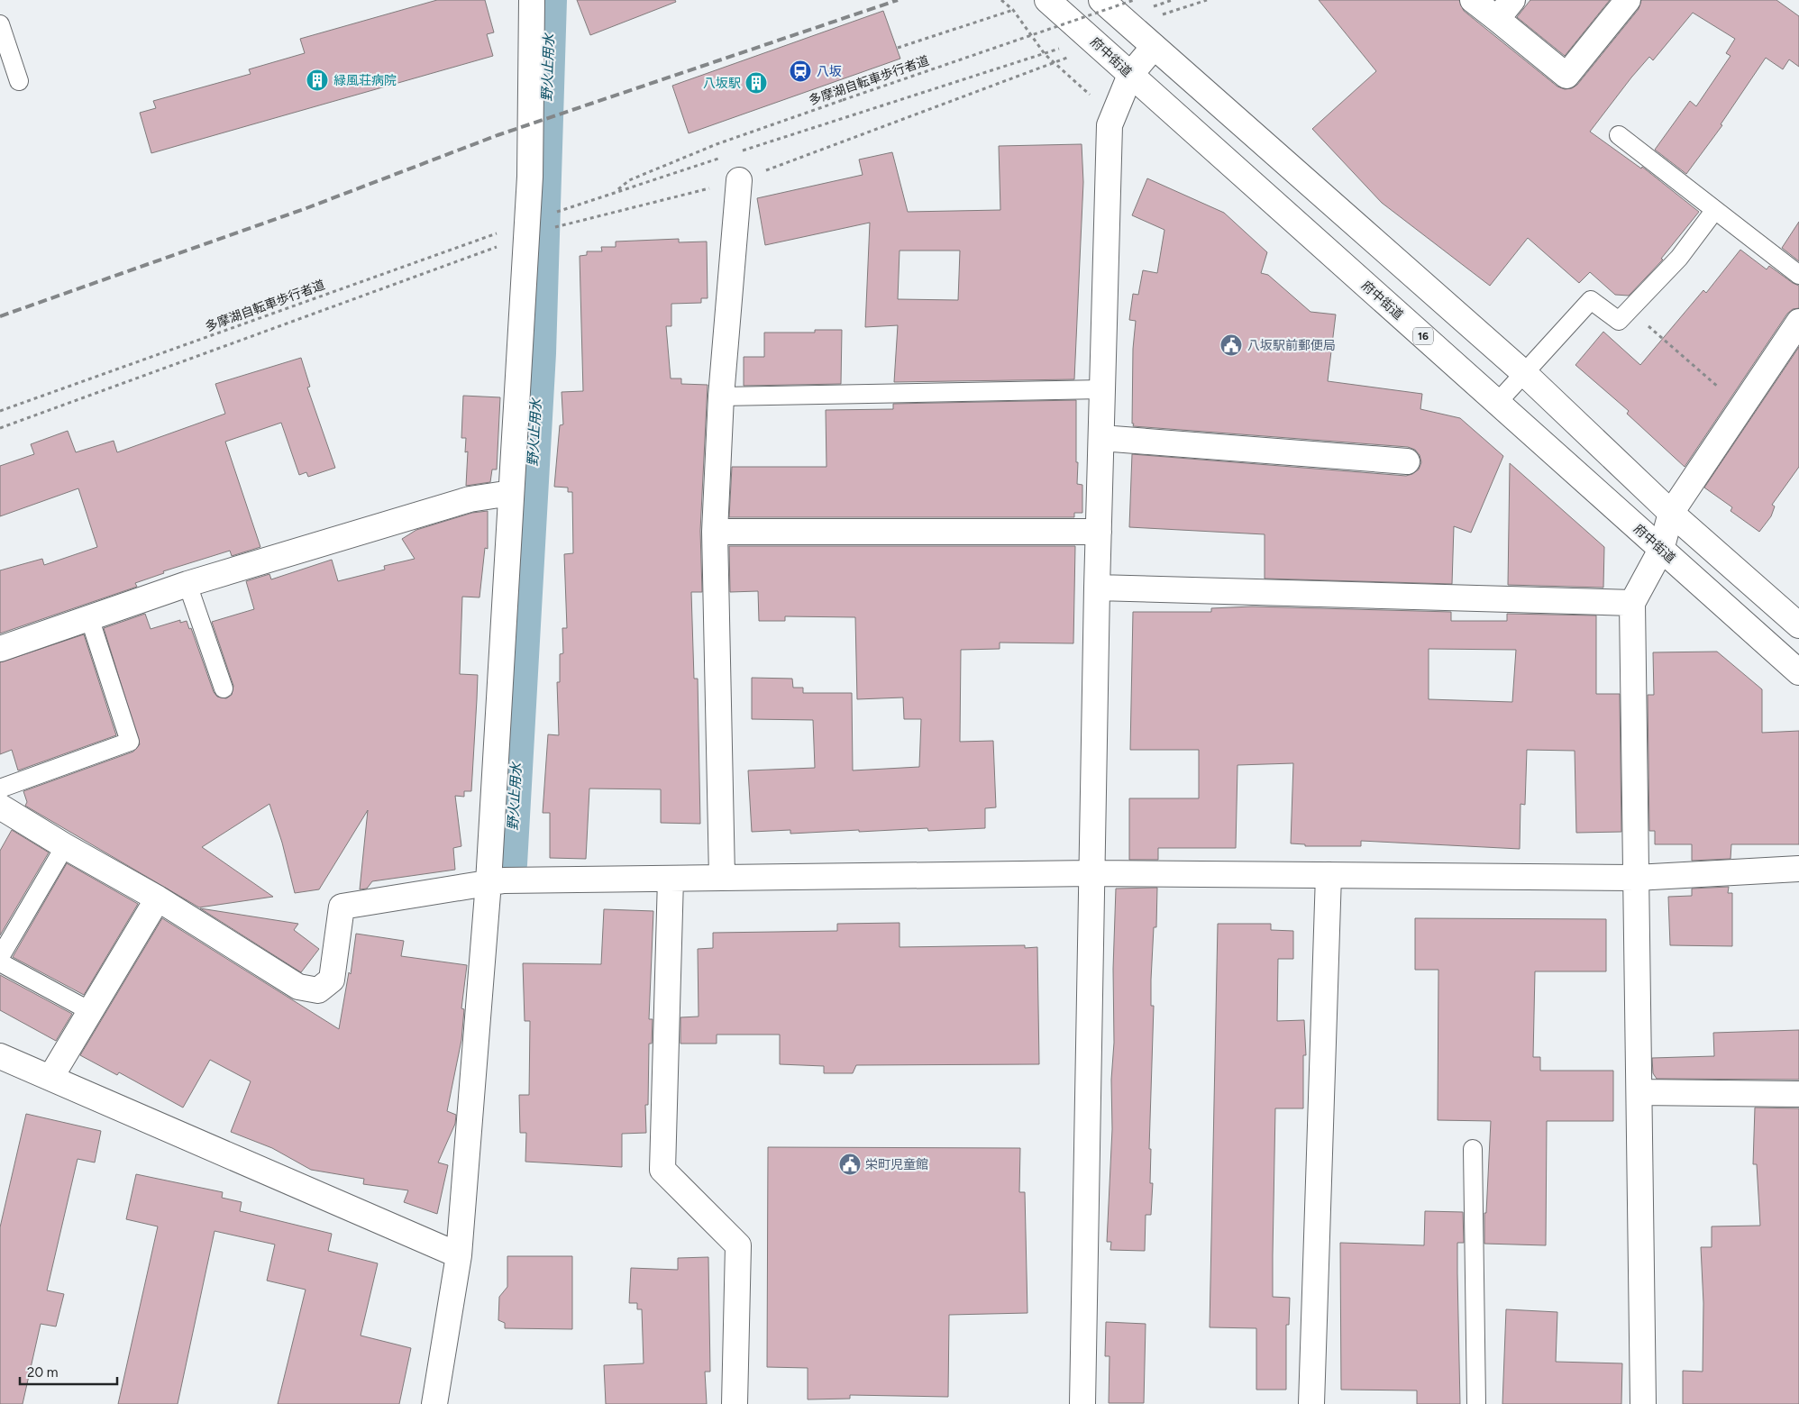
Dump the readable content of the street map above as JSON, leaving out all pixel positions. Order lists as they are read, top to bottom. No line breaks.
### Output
{"streets":{"street":["府中街道","16"],"path":["多摩湖自転車歩行者道"]},"water":["野火止用水"],"places":{"station":["八坂"],"building":["緑風荘病院","八坂駅"],"public building":["八坂駅前郵便局","栄町児童館"]},"scale_bar":"20 m"}
